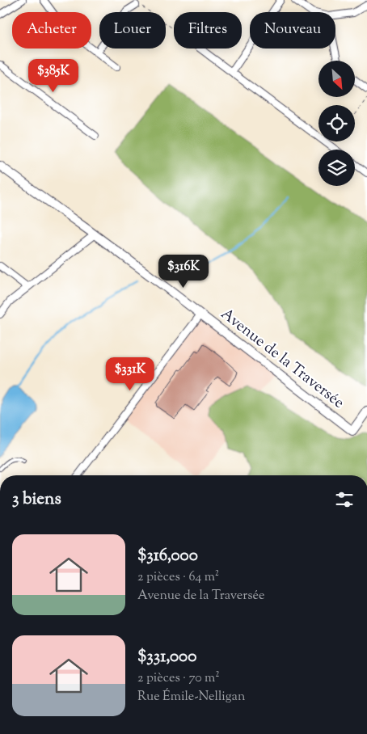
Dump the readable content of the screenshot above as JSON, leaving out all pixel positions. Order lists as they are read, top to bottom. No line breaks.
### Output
{"streets":{"street":["Avenue de la Traversée"]},"north":"bottom right","page":{"chip":["Acheter","Louer","Filtres","Nouveau"],"price":["$385K","$316K","$331K"],"heading":"3 biens","list":[{"name":"$316,000","note":"2 pièces · 64 m² · Avenue de la Traversée"},{"name":"$331,000","note":"2 pièces · 70 m² · Rue Émile-Nelligan"}]}}
